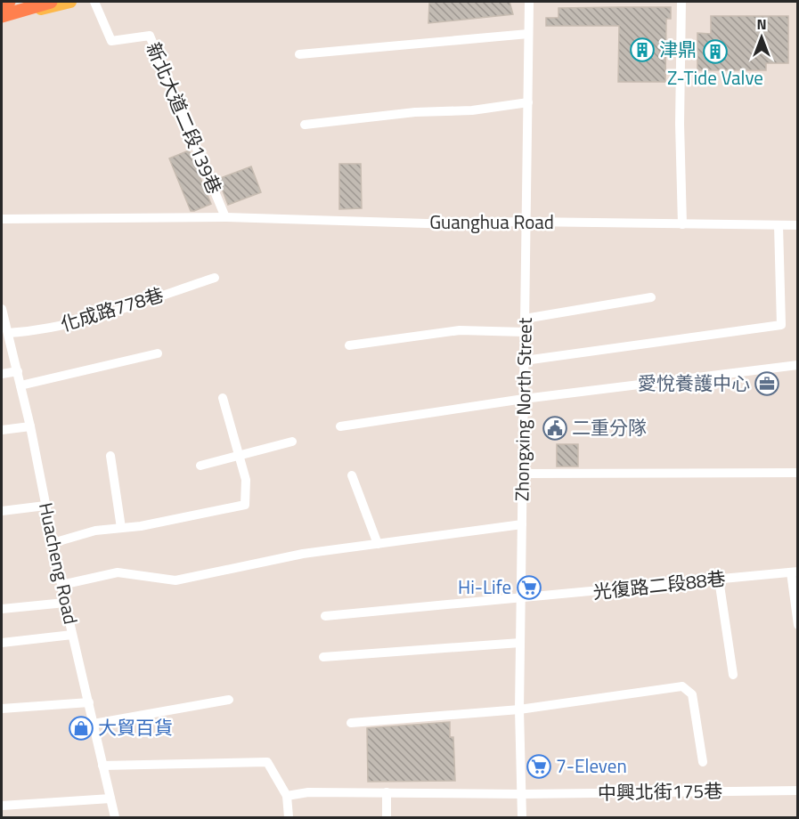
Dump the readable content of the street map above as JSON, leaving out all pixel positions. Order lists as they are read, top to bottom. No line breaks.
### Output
{"streets":{"street":["新北大道二段139巷","Guanghua Road","化成路778巷","Zhongxing North Street","Huacheng Road","光復路二段88巷","中興北街175巷"]},"crossings":[["新北大道二段139巷","Guanghua Road"],["Guanghua Road","Zhongxing North Street"],["化成路778巷","Huacheng Road"],["Zhongxing North Street","光復路二段88巷"],["Zhongxing North Street","中興北街175巷"]],"places":{"building":["津鼎","Z-Tide Valve"],"office":["愛悅養護中心"],"public building":["二重分隊"],"supermarket":["Hi-Life","7-Eleven"],"shop":["大貿百貨"]},"north":"top"}
